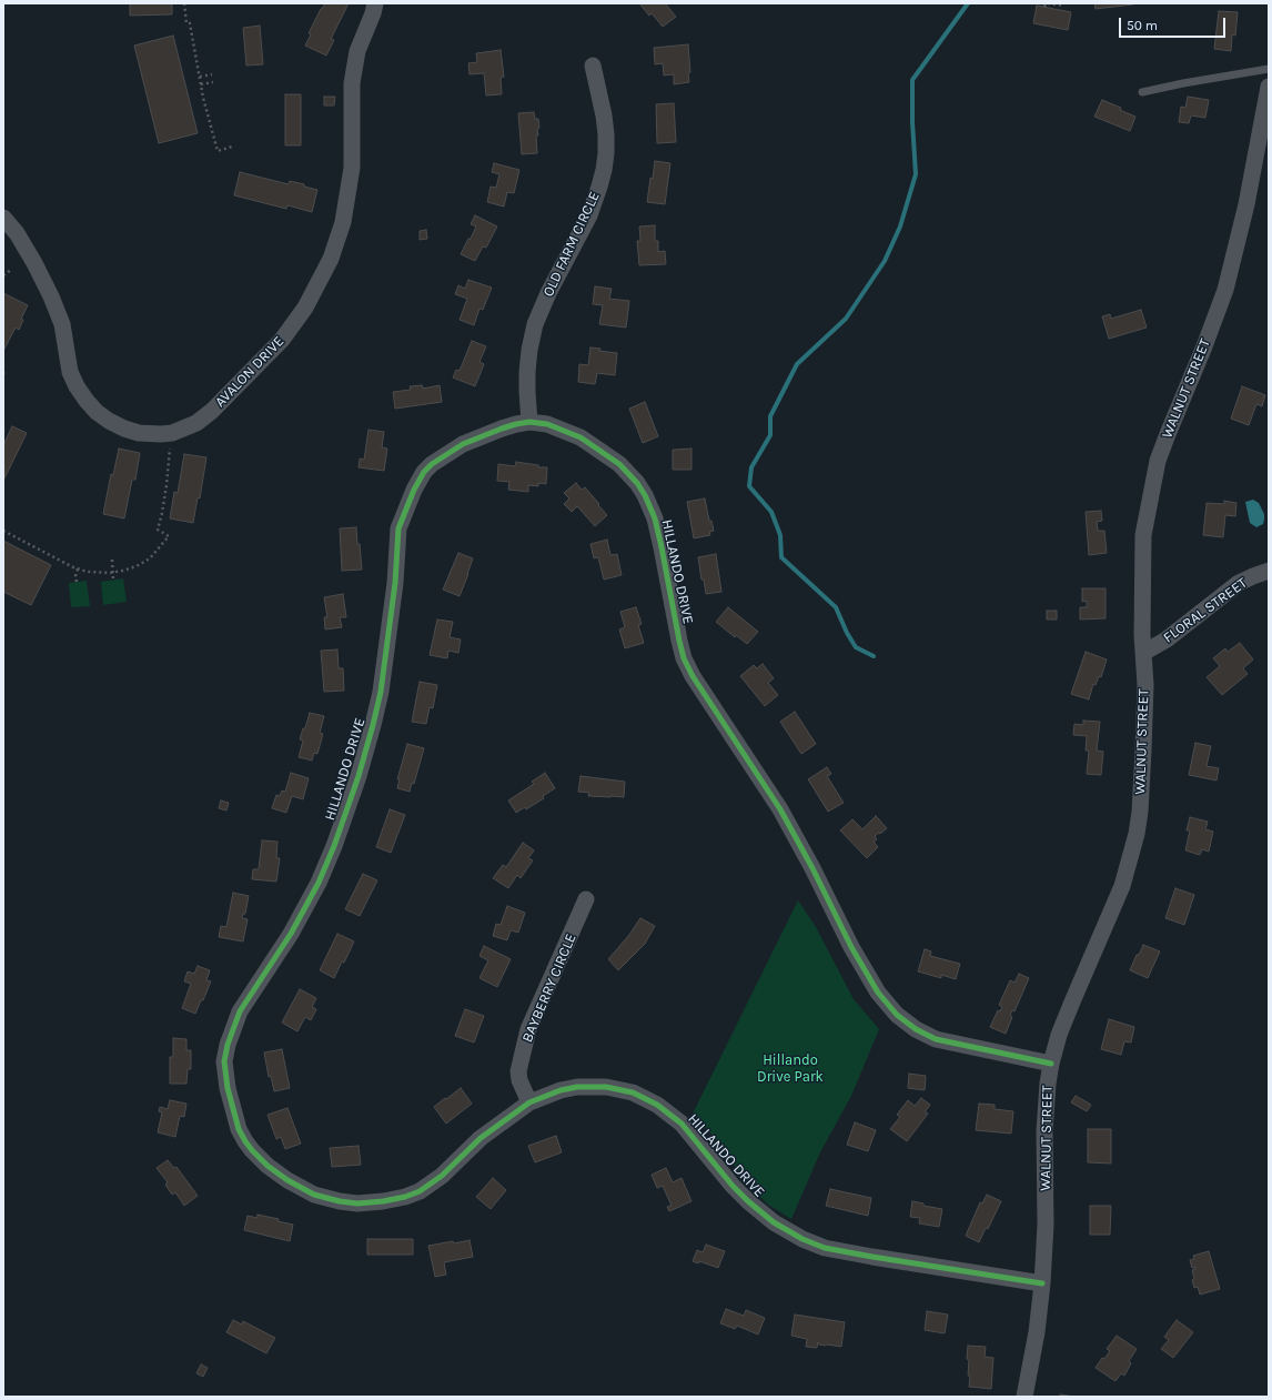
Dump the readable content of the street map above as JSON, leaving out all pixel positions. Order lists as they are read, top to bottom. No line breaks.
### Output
{"streets":{"street":["OLD FARM CIRCLE","AVALON DRIVE","WALNUT STREET","HILLANDO DRIVE","FLORAL STREET","BAYBERRY CIRCLE"]},"crossings":[["OLD FARM CIRCLE","HILLANDO DRIVE"],["WALNUT STREET","HILLANDO DRIVE"],["WALNUT STREET","FLORAL STREET"],["HILLANDO DRIVE","BAYBERRY CIRCLE"]],"parks":["Hillando Drive Park"],"scale_bar":"50 m"}
